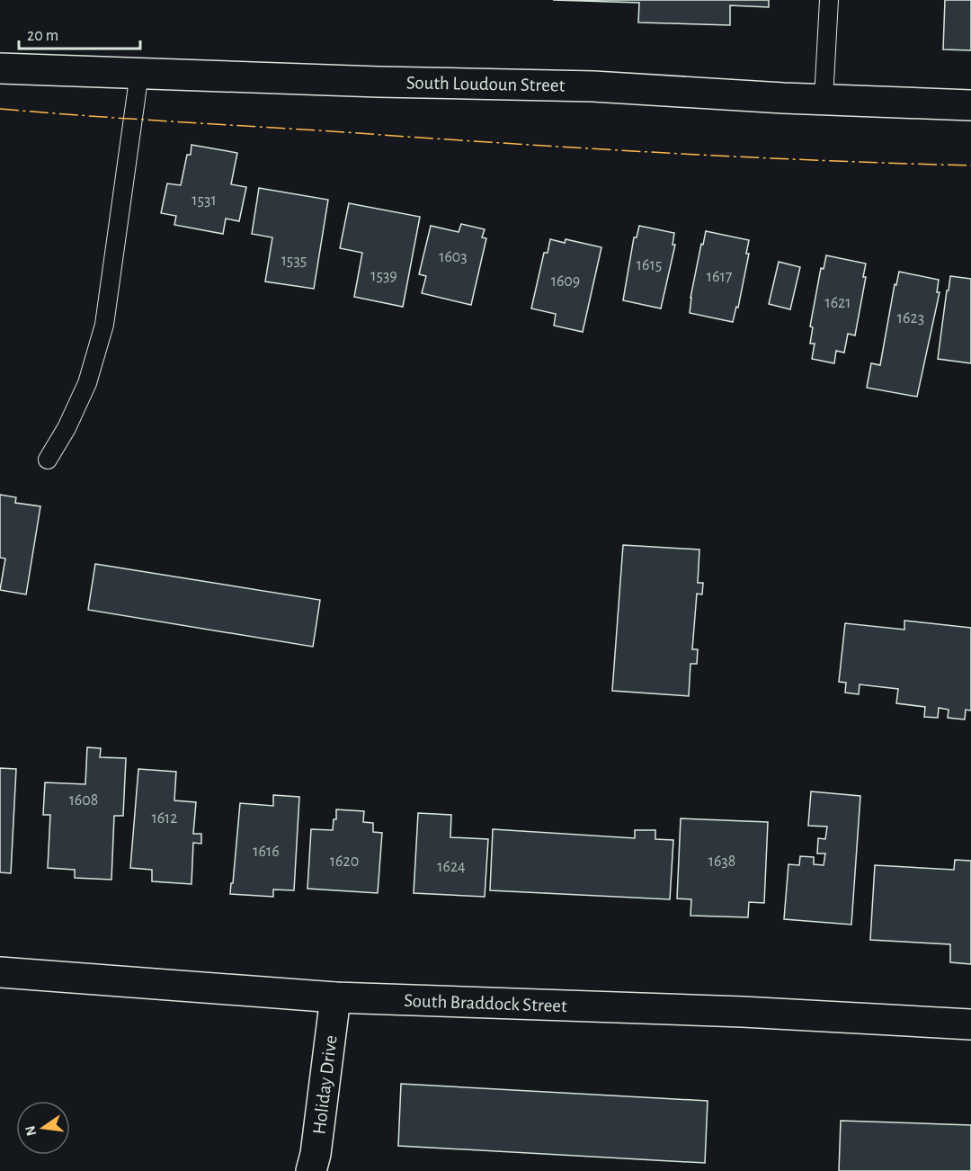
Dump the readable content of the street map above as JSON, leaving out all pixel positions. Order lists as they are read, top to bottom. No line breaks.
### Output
{"streets":{"street":["South Loudoun Street","South Braddock Street","Holiday Drive"]},"crossings":[["South Braddock Street","Holiday Drive"]],"house_numbers":["1531","1603","1535","1615","1539","1617","1609","1621","1623","1608","1612","1616","1620","1638","1624"],"scale_bar":"20 m","north":"left"}
